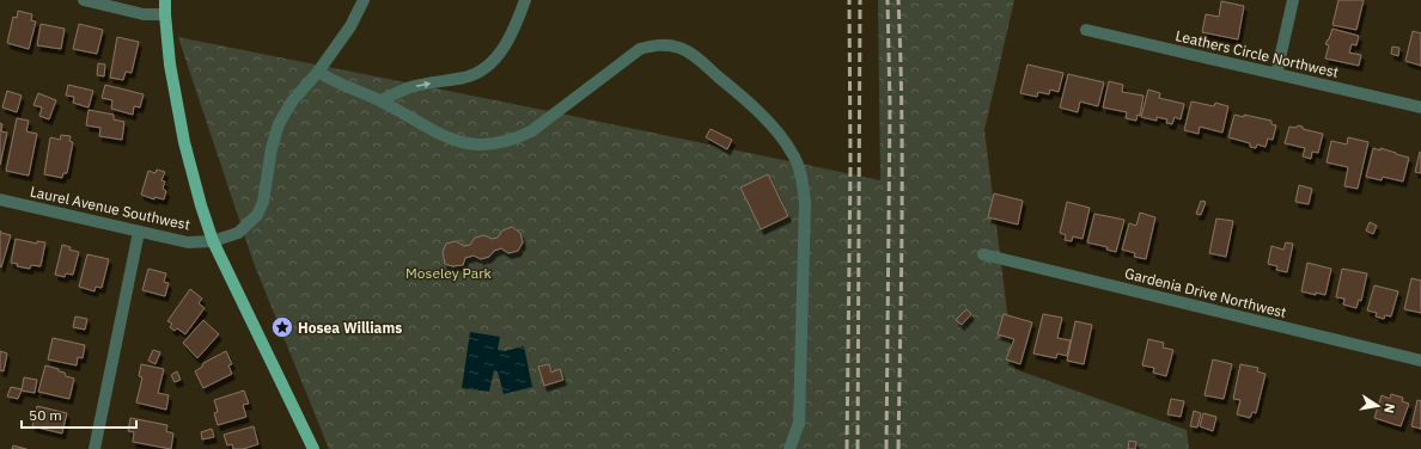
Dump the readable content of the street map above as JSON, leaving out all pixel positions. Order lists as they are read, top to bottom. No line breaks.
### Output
{"streets":{"street":["Leathers Circle Northwest","Laurel Avenue Southwest","Gardenia Drive Northwest"]},"parks":["Moseley Park"],"places":{"place":["Hosea Williams"]},"scale_bar":"50 m","north":"right"}
